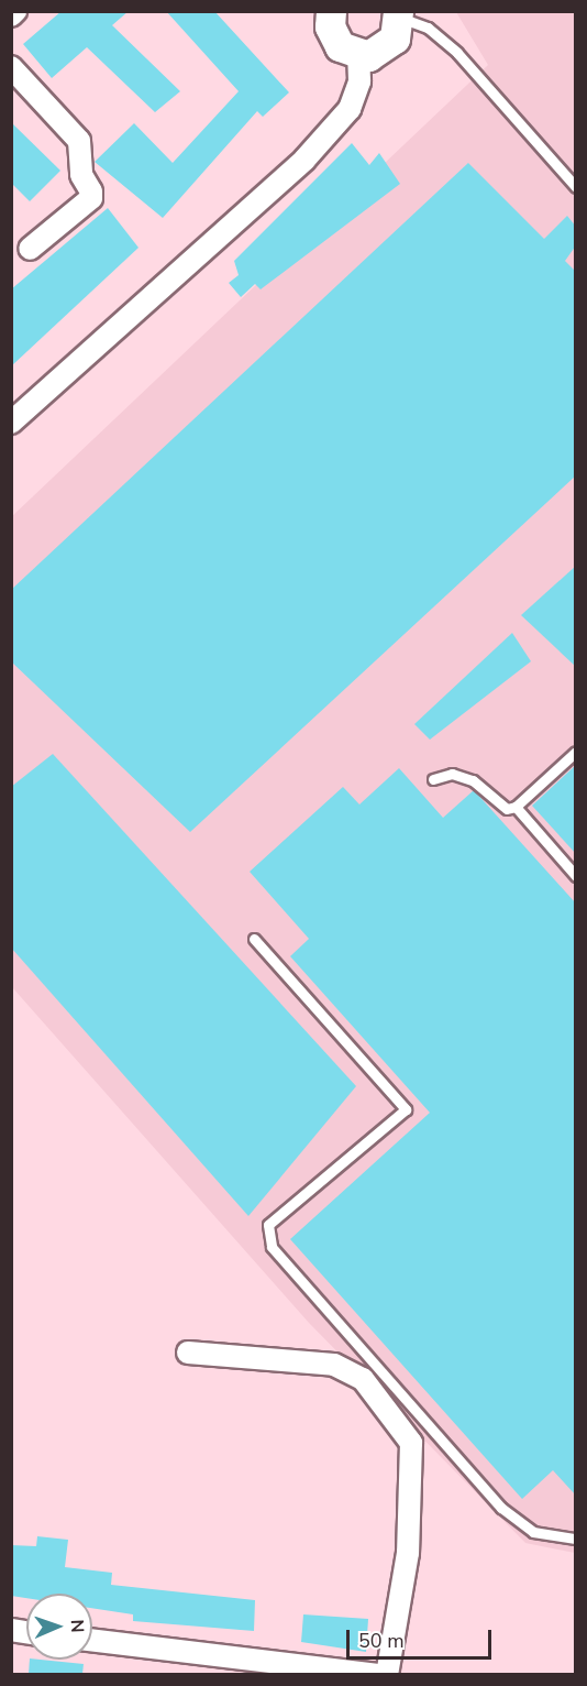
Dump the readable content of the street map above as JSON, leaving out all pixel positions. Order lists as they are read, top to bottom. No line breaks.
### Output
{"scale_bar":"50 m","north":"right"}
